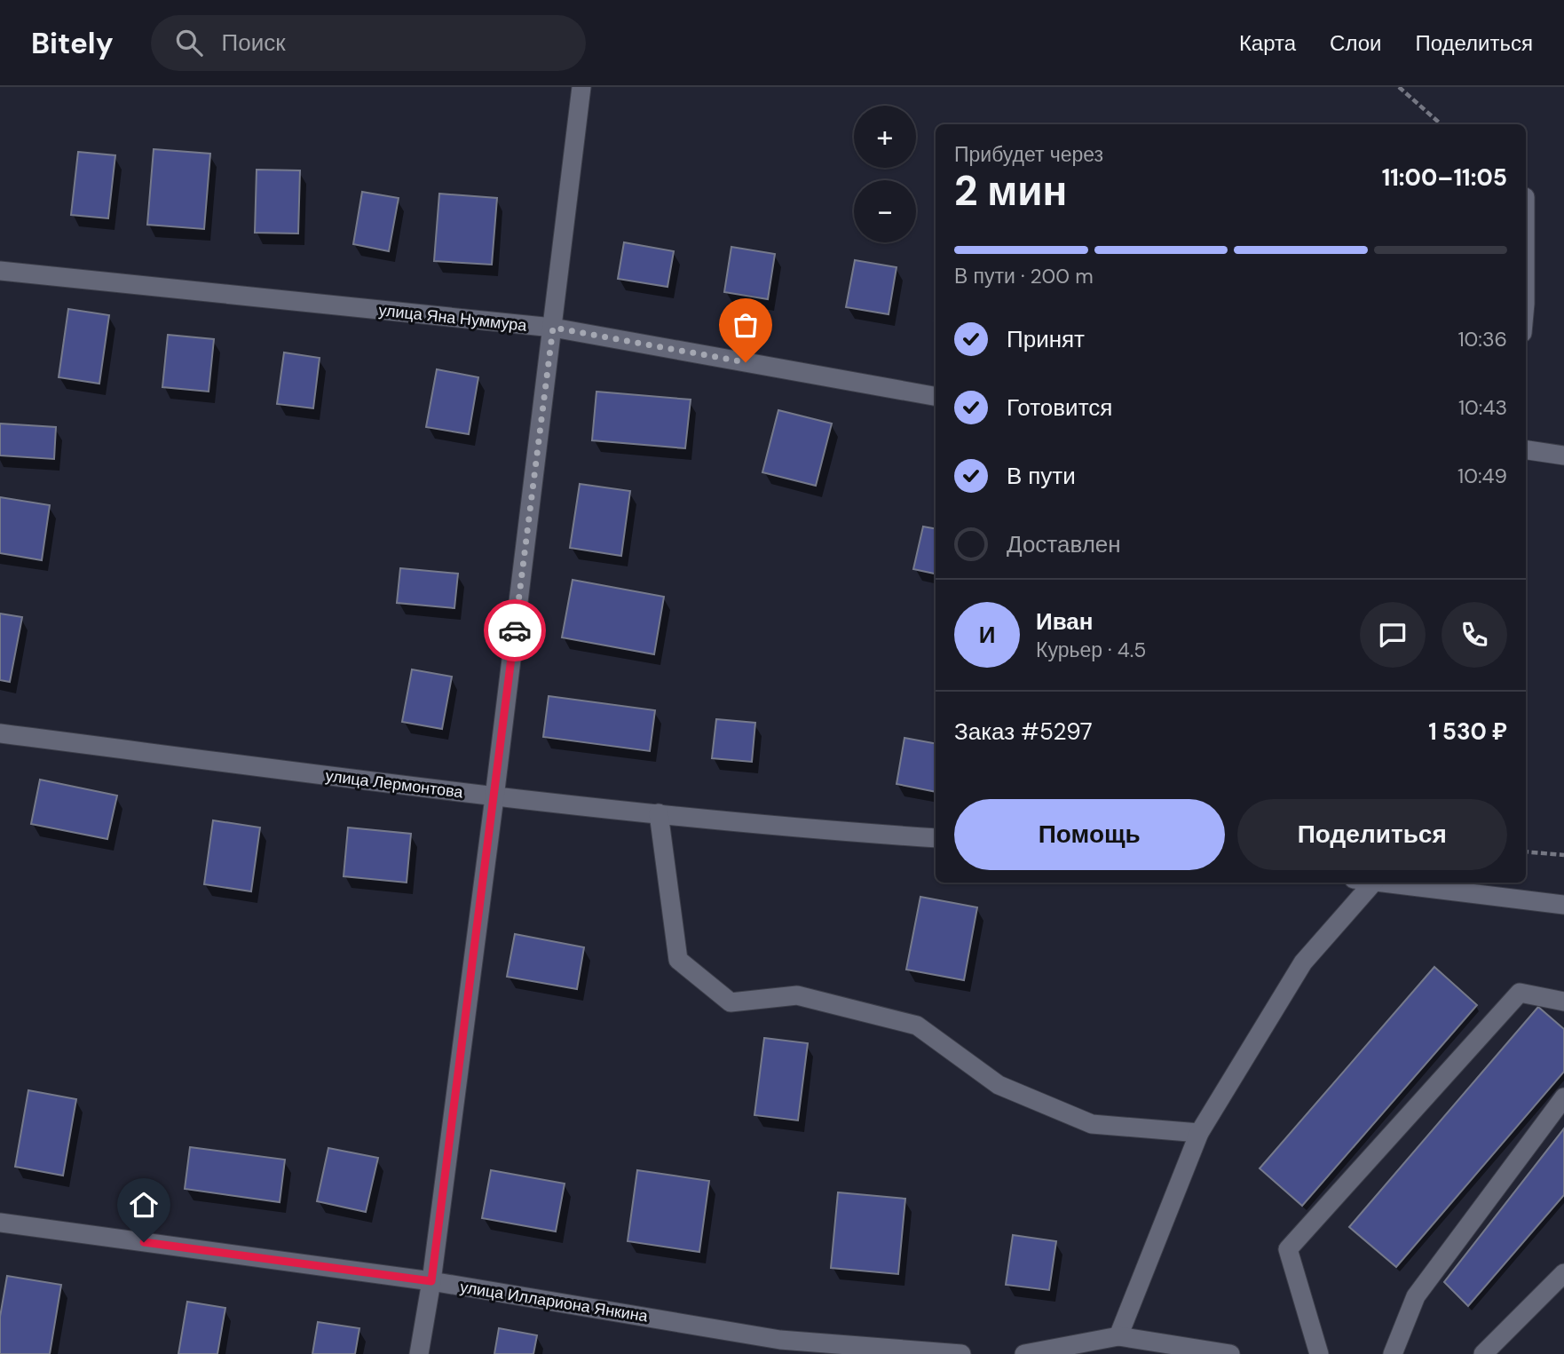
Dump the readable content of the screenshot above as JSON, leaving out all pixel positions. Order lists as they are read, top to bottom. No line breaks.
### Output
{"streets":{"street":["улица Яна Нуммура","улица Лермонтова","улица Иллариона Янкина"]},"page":{"header":"Bitely","search":"Поиск","nav":["Карта","Слои","Поделиться"],"map_buttons":["+","−"],"heading":["2 мин","Прибудет через","11:00–11:05"],"panel":["Иван","Курьер · 4.5","Заказ #5297","1 530 ₽"],"bar":"В пути · 200 m","list":[["Принят","10:36"],["Готовится","10:43"],["В пути","10:49"],"Доставлен"],"round":"И","buttons":["Помощь","Поделиться"]}}
